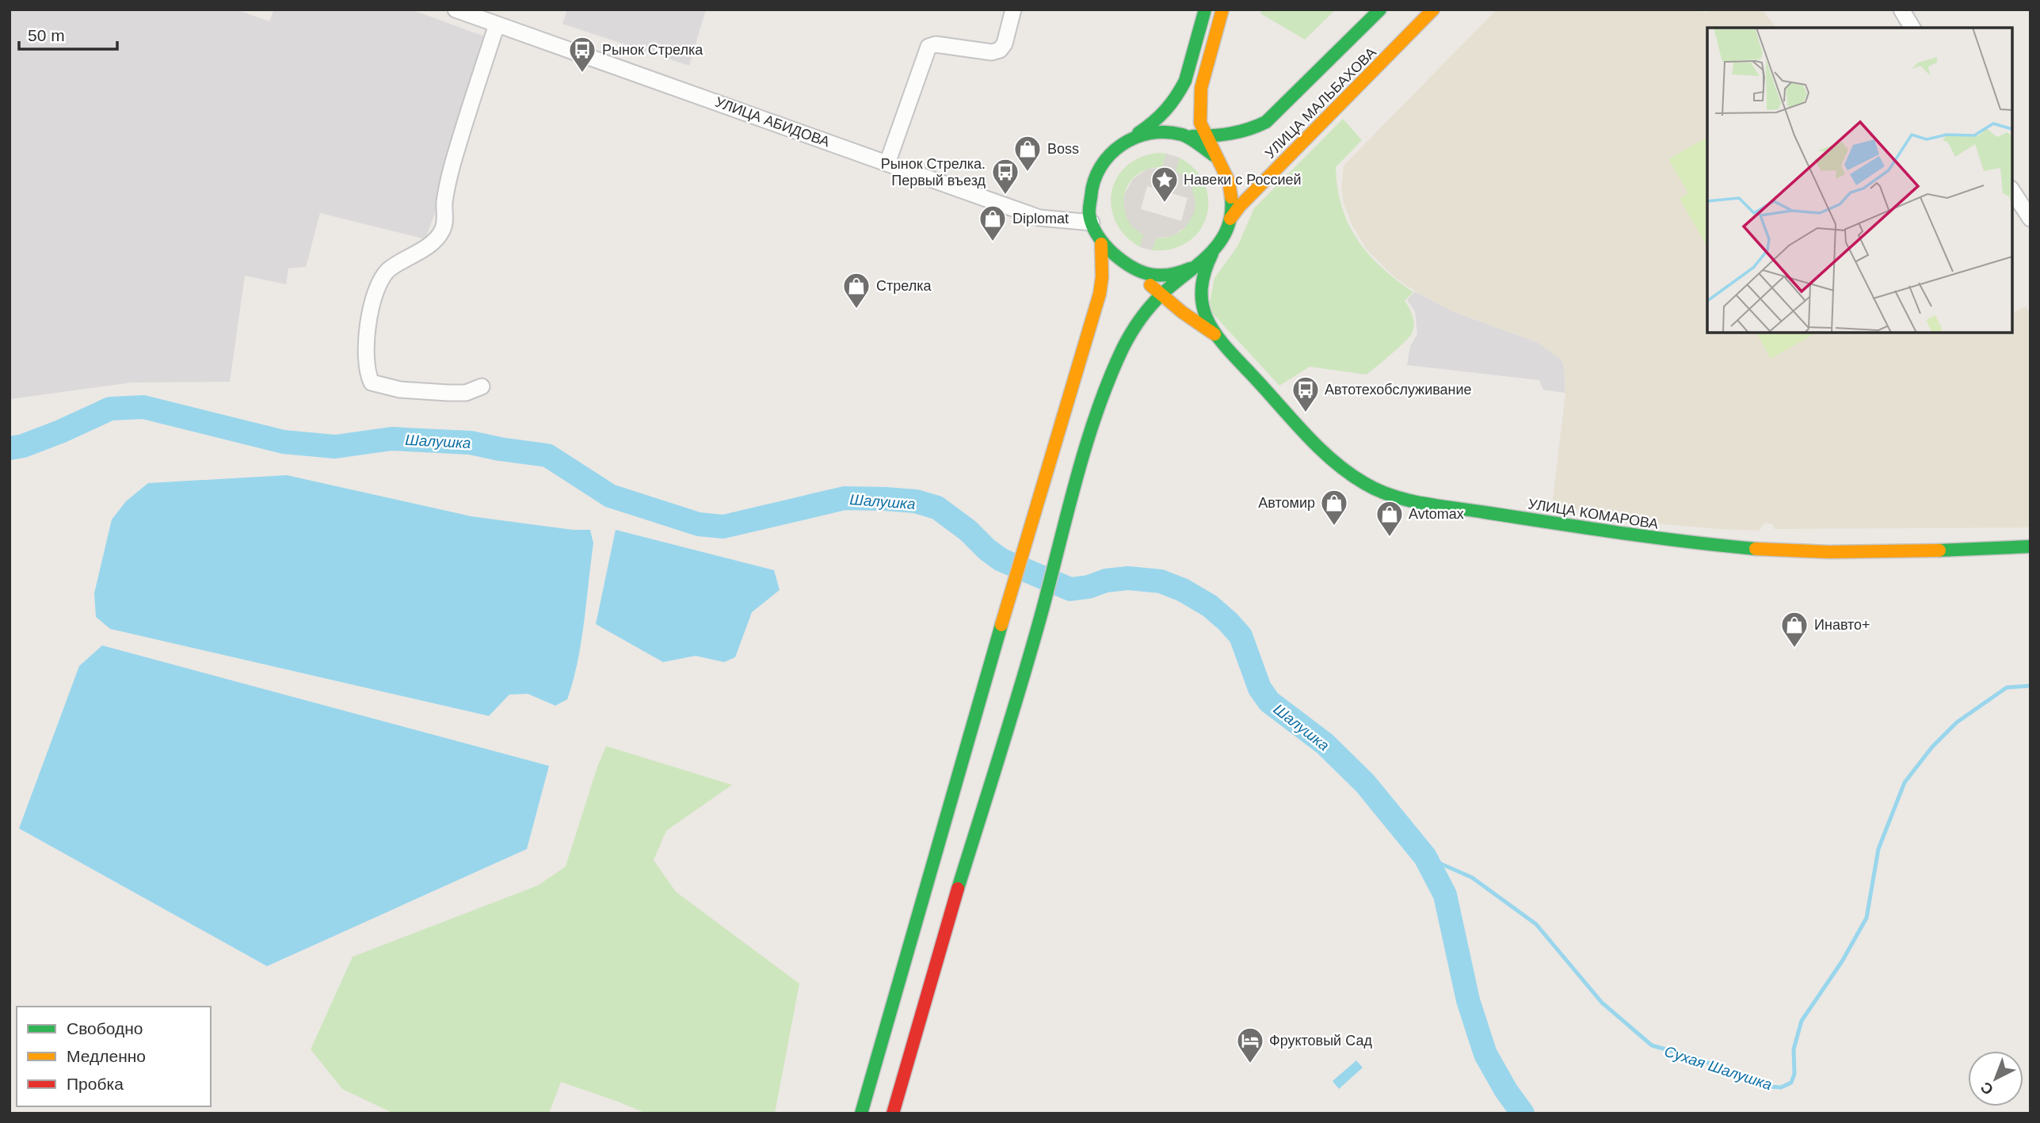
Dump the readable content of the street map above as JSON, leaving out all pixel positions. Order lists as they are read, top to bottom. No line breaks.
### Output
{"streets":{"main road":["УЛИЦА МАЛЬБАХОВА","УЛИЦА КОМАРОВА"],"street":["УЛИЦА АБИДОВА"]},"crossings":[["УЛИЦА МАЛЬБАХОВА","УЛИЦА АБИДОВА"]],"water":["Шалушка","Сухая Шалушка"],"places":{"bus stop":["Рынок Стрелка","Рынок Стрелка. Первый въезд","Автотехобслуживание"],"shop":["Boss","Diplomat","Стрелка","Автомир","Avtomax","Инавто+"],"place":["Навеки с Россией"],"hotel":["Фруктовый Сад"]},"legend":["Свободно","Медленно","Пробка"],"scale_bar":"50 m","north":"bottom left"}
